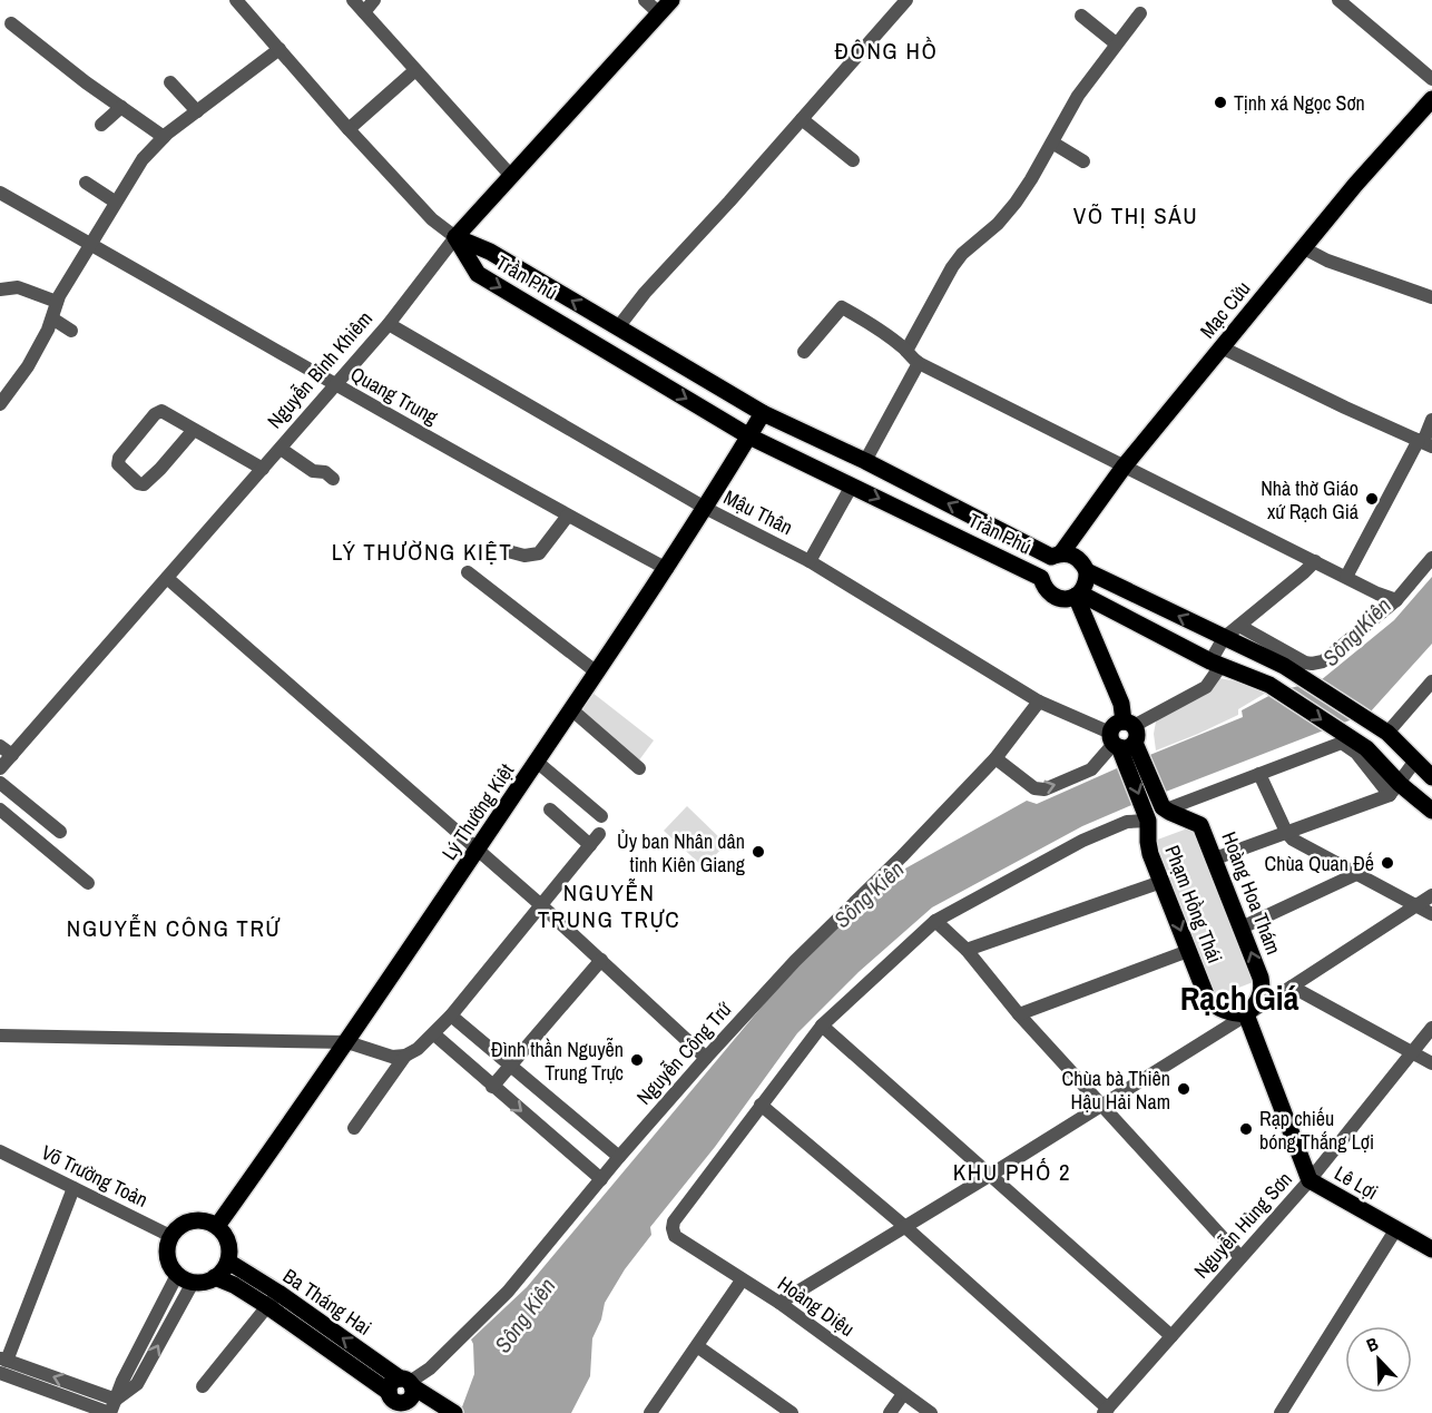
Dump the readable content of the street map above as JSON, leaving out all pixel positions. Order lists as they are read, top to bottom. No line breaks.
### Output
{"streets":{"main road":["Trần Phú","Mạc Cửu","Nguyễn Bỉnh Khiêm","Lý Thường Kiệt","Hoàng Hoa Thám","Phạm Hồng Thái","Lê Lợi","Ba Tháng Hai"],"street":["Quang Trung","Mậu Thân","Nguyễn Công Trứ","Võ Trường Toản","Nguyễn Hùng Sơn","Hoàng Diệu"]},"crossings":[["Trần Phú","Mạc Cửu"],["Trần Phú","Nguyễn Bỉnh Khiêm"],["Trần Phú","Lý Thường Kiệt"],["Nguyễn Bỉnh Khiêm","Quang Trung"],["Nguyễn Bỉnh Khiêm","Mậu Thân"],["Quang Trung","Lý Thường Kiệt"],["Mậu Thân","Lý Thường Kiệt"],["Mậu Thân","Phạm Hồng Thái"],["Mậu Thân","Nguyễn Công Trứ"],["Lý Thường Kiệt","Võ Trường Toản"],["Lý Thường Kiệt","Ba Tháng Hai"],["Hoàng Hoa Thám","Phạm Hồng Thái"],["Hoàng Hoa Thám","Lê Lợi"],["Phạm Hồng Thái","Lê Lợi"],["Nguyễn Công Trứ","Ba Tháng Hai"],["Võ Trường Toản","Ba Tháng Hai"],["Lê Lợi","Nguyễn Hùng Sơn"]],"one_way":["Hoàng Hoa Thám"],"districts":["ĐÔNG HỒ","VÕ THỊ SÁU","LÝ THƯỜNG KIỆT","NGUYỄN TRUNG TRỰC","NGUYỄN CÔNG TRỨ","Rạch Giá","KHU PHỐ 2"],"water":["Sông Kiên"],"places":["Tịnh xá Ngọc Sơn","Nhà thờ Giáo xứ Rạch Giá","Ủy ban Nhân dân tỉnh Kiên Giang","Chùa Quan Đế","Đình thần Nguyễn Trung Trực","Chùa bà Thiên Hậu Hải Nam","Rạp chiếu bóng Thắng Lợi"],"north":"top left"}
